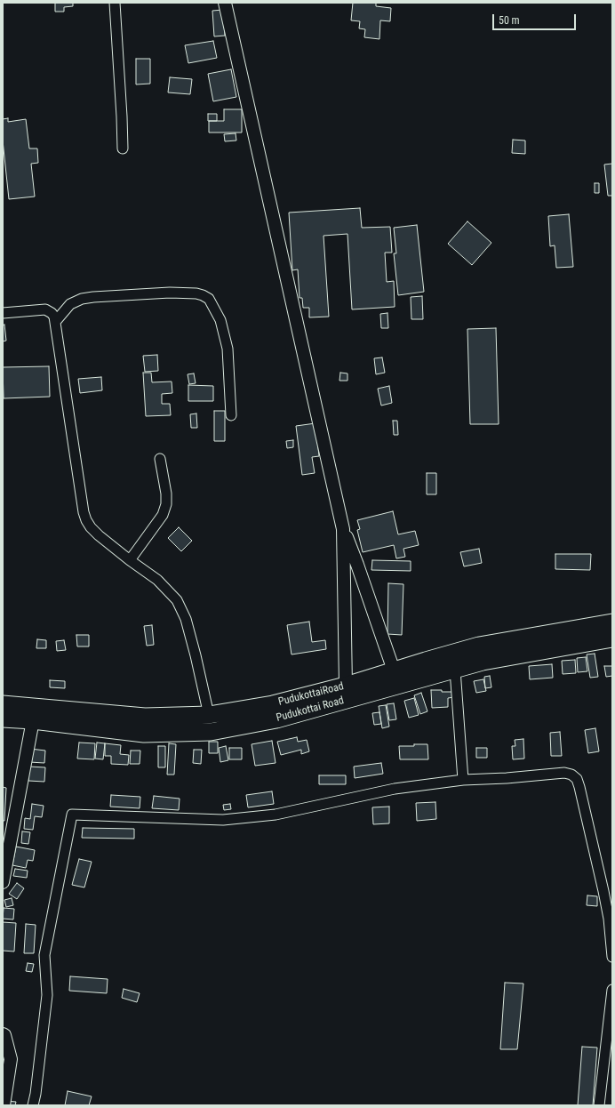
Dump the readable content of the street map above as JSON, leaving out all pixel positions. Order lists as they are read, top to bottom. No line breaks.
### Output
{"streets":{"highway":["PudukottaiRoad","Pudukottai Road"]},"crossings":[["PudukottaiRoad","Pudukottai Road"]],"scale_bar":"50 m"}
